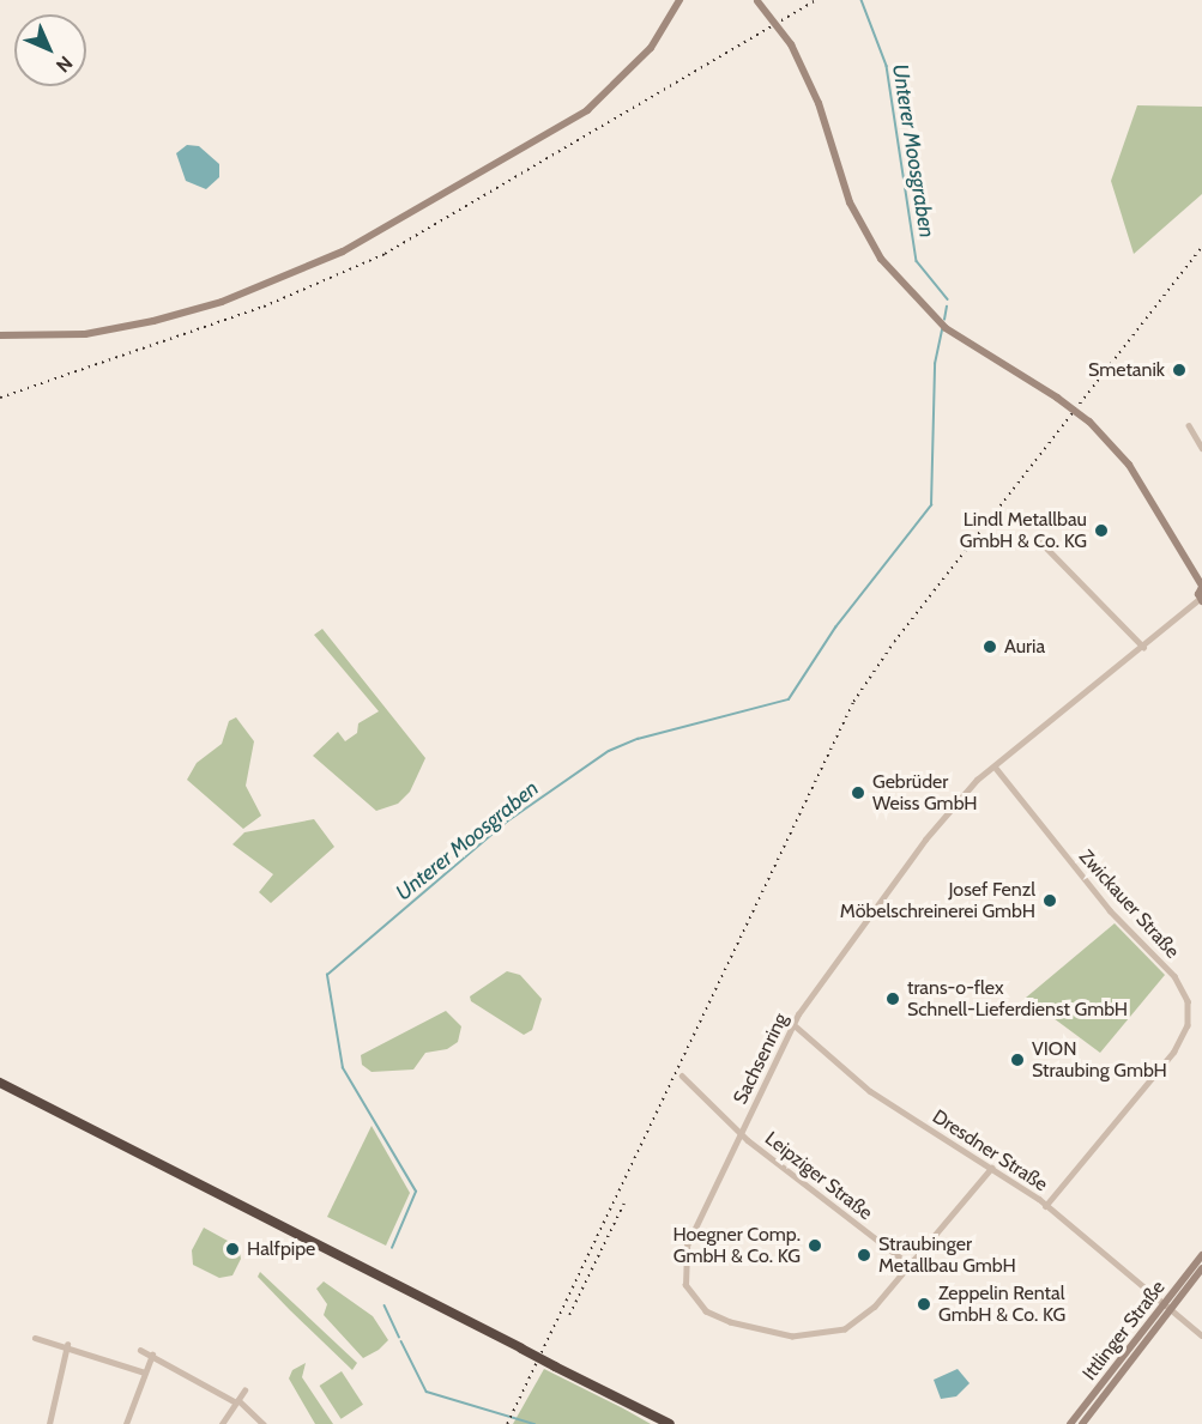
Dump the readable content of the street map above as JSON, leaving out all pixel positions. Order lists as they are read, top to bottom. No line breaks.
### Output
{"streets":{"street":["Zwickauer Straße","Sachsenring","Dresdner Straße","Leipziger Straße","Ittlinger Straße"]},"crossings":[["Zwickauer Straße","Sachsenring"],["Zwickauer Straße","Dresdner Straße"],["Sachsenring","Dresdner Straße"],["Sachsenring","Leipziger Straße"],["Dresdner Straße","Ittlinger Straße"]],"water":["Unterer Moosgraben"],"places":["Smetanik","Lindl Metallbau GmbH & Co. KG","Auria","Gebrüder Weiss GmbH","Josef Fenzl Möbelschreinerei GmbH","trans-o-flex Schnell-Lieferdienst GmbH","VION Straubing GmbH","Hoegner Comp. GmbH & Co. KG","Halfpipe","Straubinger Metallbau GmbH","Zeppelin Rental GmbH & Co. KG"],"north":"bottom right"}
